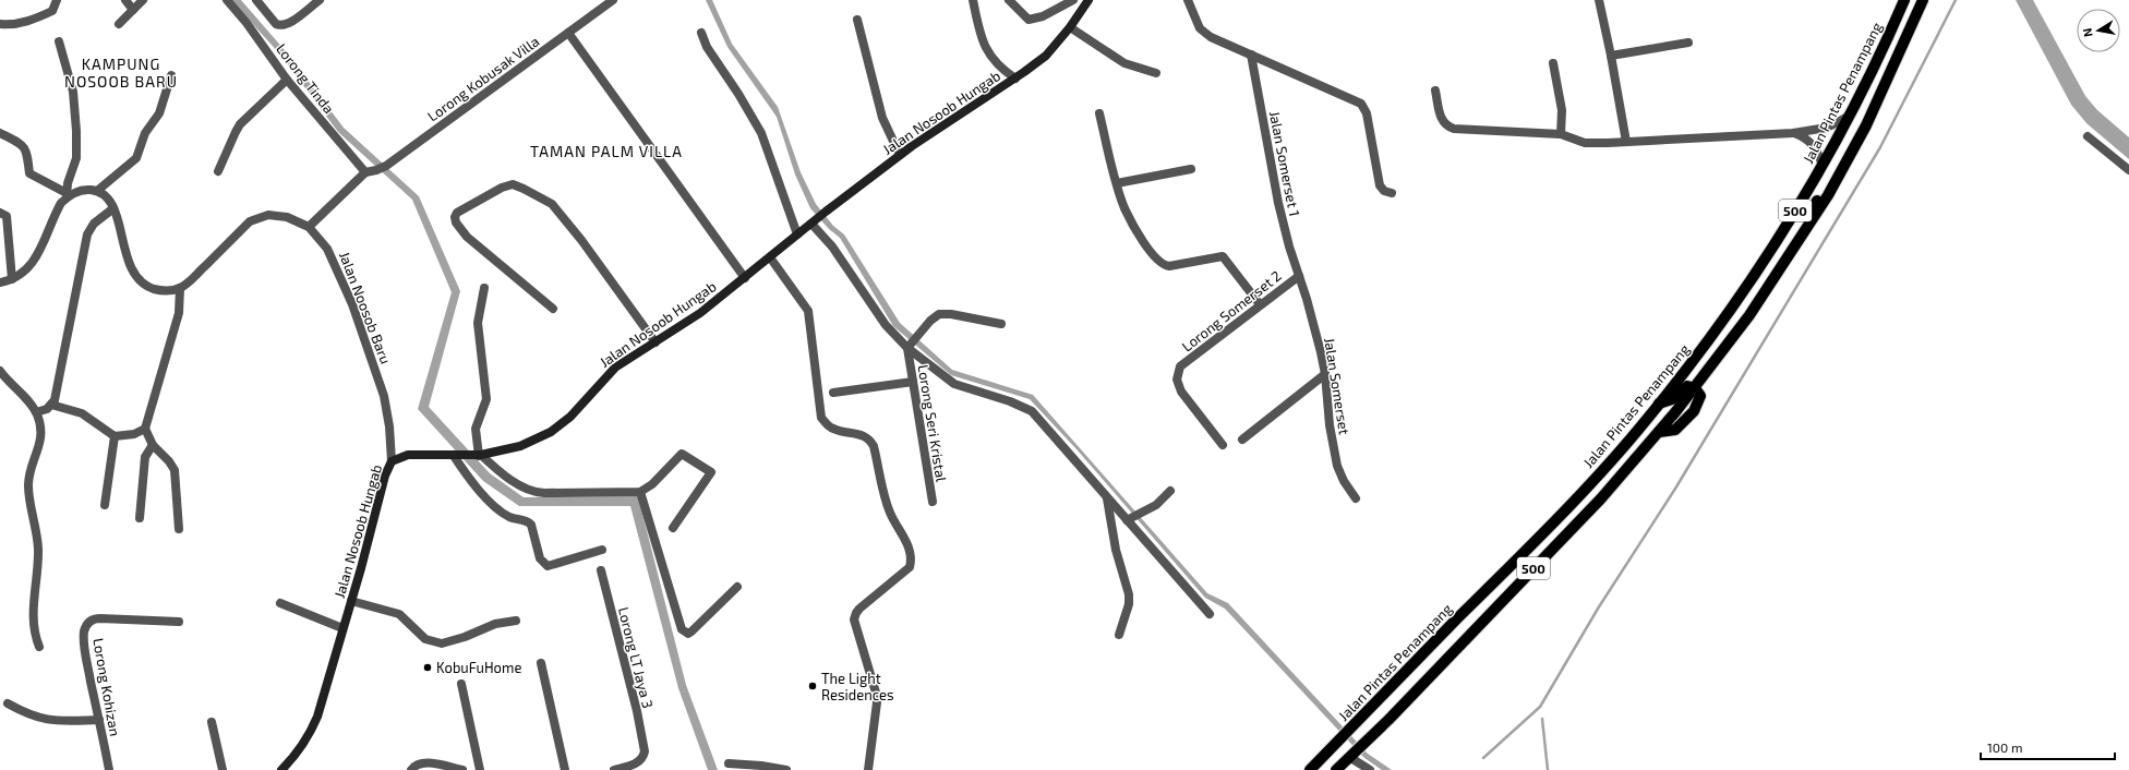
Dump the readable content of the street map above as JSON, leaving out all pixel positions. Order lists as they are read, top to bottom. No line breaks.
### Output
{"streets":{"main road":["Jalan Pintas Penampang","Jalan Nosoob Hungab","500"],"street":["Lorong Tinda","Lorong Kobusak Villa","Jalan Somerset 1","Jalan Noosob Baru","Lorong Somerset 2","Jalan Somerset","Lorong Seri Kristal","Lorong LT Jaya 3","Lorong Kohizan"]},"crossings":[["Lorong Tinda","Lorong Kobusak Villa"],["Jalan Nosoob Hungab","Jalan Noosob Baru"],["Jalan Somerset 1","Lorong Somerset 2"],["Jalan Somerset 1","Jalan Somerset"],["Lorong Somerset 2","Jalan Somerset"]],"districts":["KAMPUNG NOSOOB BARU","TAMAN PALM VILLA"],"places":["KobuFuHome","The Light Residences"],"scale_bar":"100 m","north":"left"}
